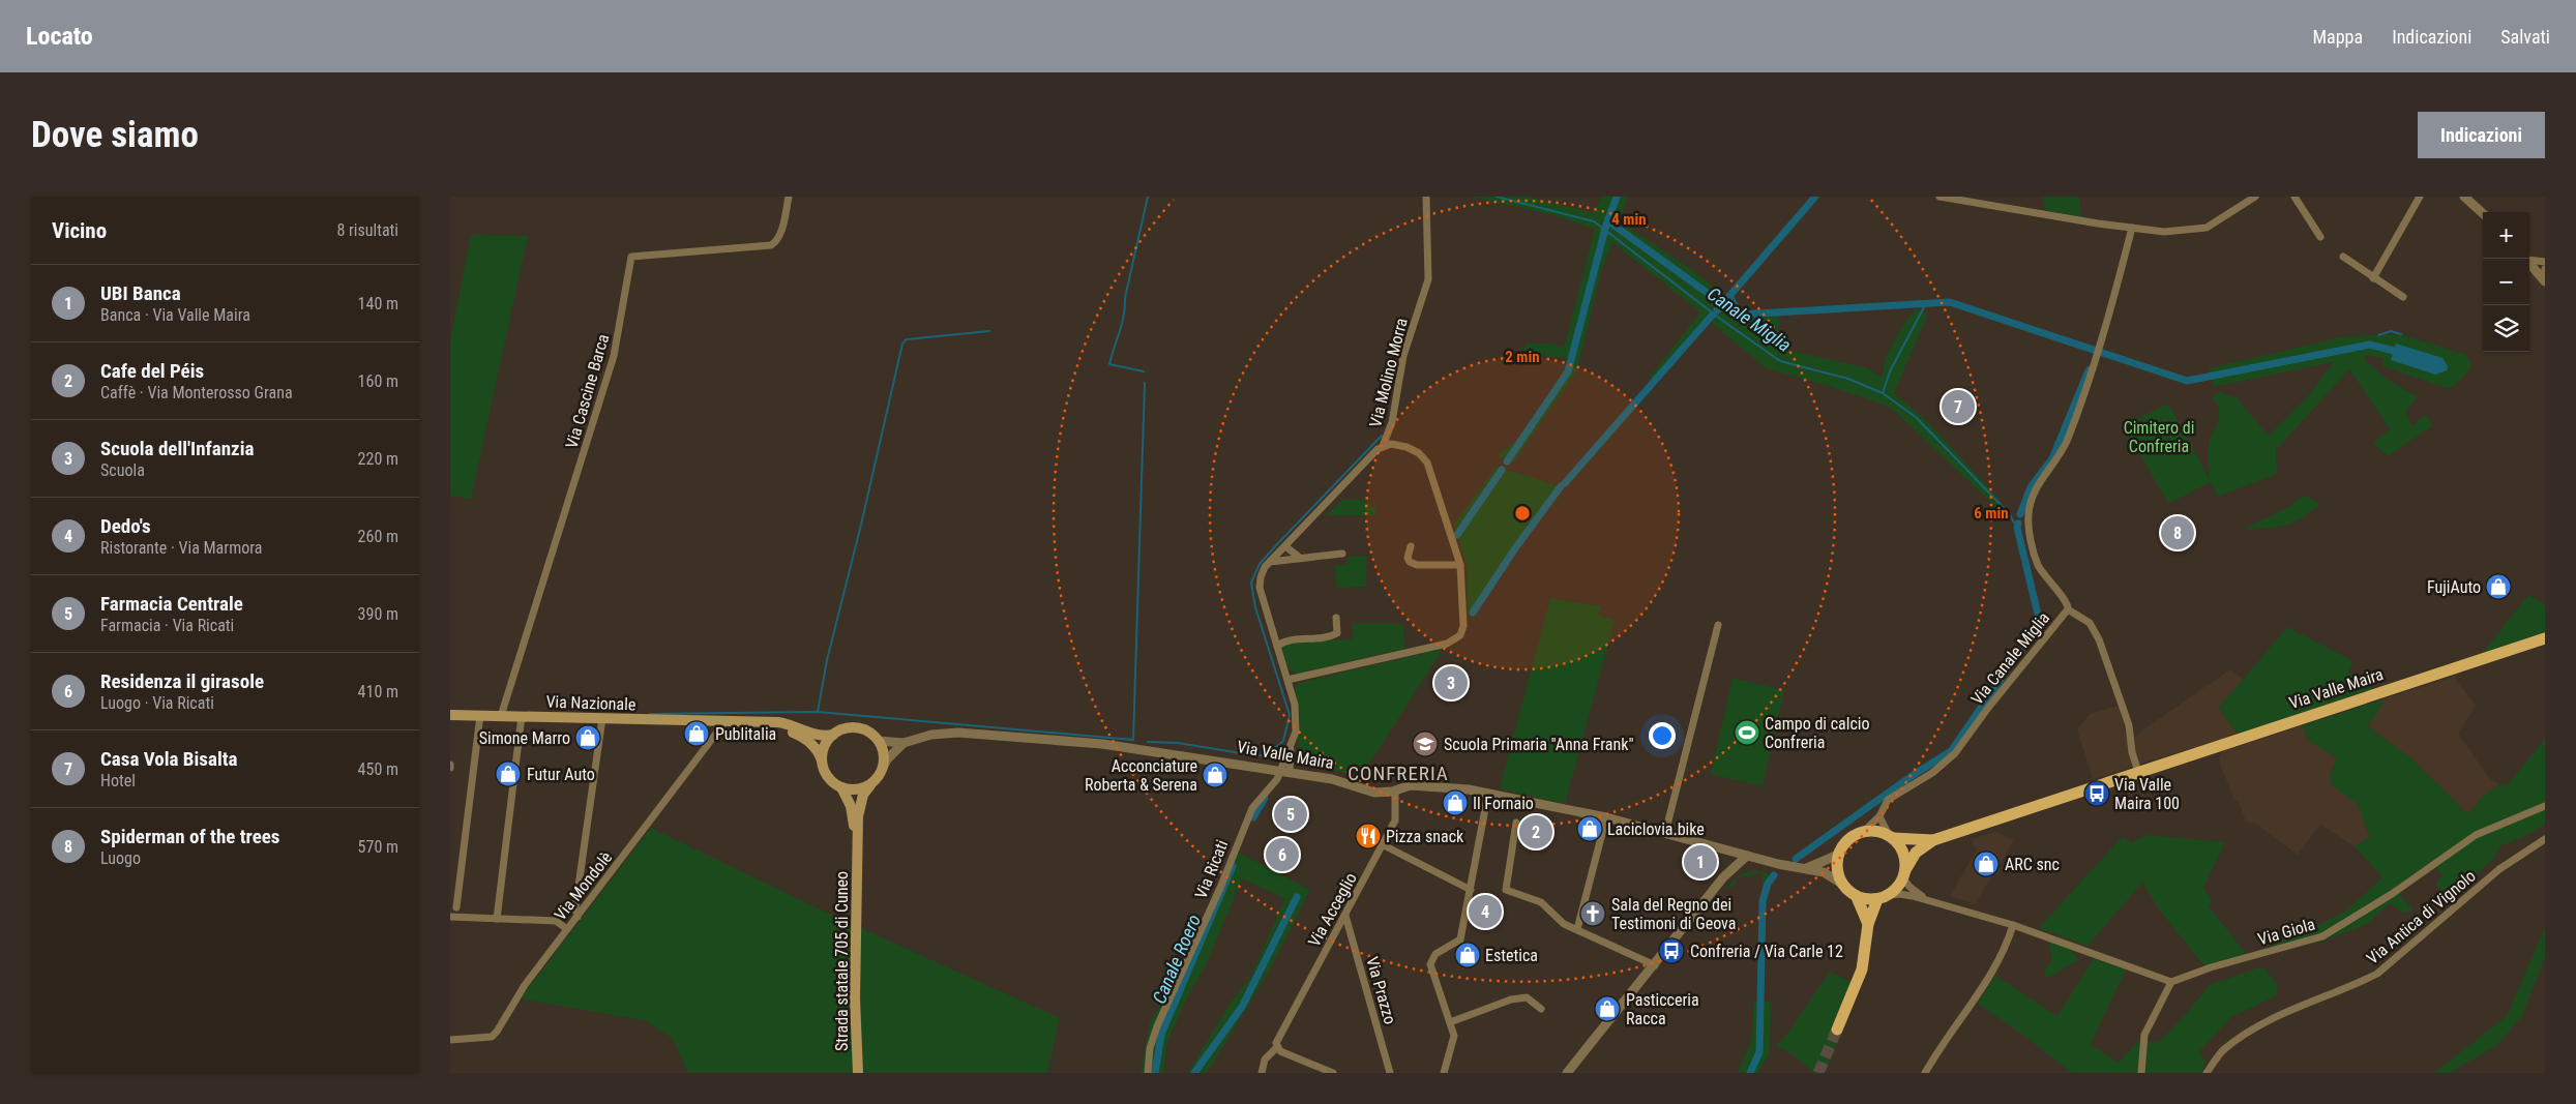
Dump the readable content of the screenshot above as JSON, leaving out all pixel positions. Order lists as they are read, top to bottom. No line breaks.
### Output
{"streets":{"main road":["Via Valle Maira","Via Nazionale","Strada statale 705 di Cuneo"],"street":["Via Molino Morra","Via Cascine Barca","Via Canale Miglia","Via Ricati","Via Mondolè","Via Acceglio","Via Antica di Vignolo","Via Giola","Via Prazzo"]},"crossings":[["Via Molino Morra","Via Valle Maira"],["Via Molino Morra","Via Ricati"],["Via Cascine Barca","Via Nazionale"],["Via Canale Miglia","Via Valle Maira"],["Via Valle Maira","Via Ricati"],["Via Valle Maira","Via Acceglio"],["Via Valle Maira","Strada statale 705 di Cuneo"],["Via Nazionale","Via Mondolè"],["Via Acceglio","Via Prazzo"]],"districts":["CONFRERIA"],"water":["Canale Miglia","Canale Roero"],"parks":["Cimitero di Confreria"],"places":{"shop":["FujiAuto","Publitalia","Simone Marro","Futur Auto","Acconciature Roberta & Serena","Il Fornaio","Laciclovia.bike","ARC snc","Estetica","Pasticceria Racca"],"sports":["Campo di calcio Confreria"],"school or university":["Scuola Primaria \"Anna Frank\""],"bus stop":["Via Valle Maira 100","Confreria / Via Carle 12"],"restaurant":["Pizza snack"],"church":["Sala del Regno dei Testimoni di Geova"]},"page":{"header":"Locato","nav":["Mappa","Indicazioni","Salvati"],"buttons":"Indicazioni","title":"Dove siamo","heading":["Vicino","8 risultati"],"map_buttons":["+","−"],"list":[{"mark":"1","name":"UBI Banca","note":"Banca · Via Valle Maira","value":"140 m"},{"mark":"2","name":"Cafe del Péis","note":"Caffè · Via Monterosso Grana","value":"160 m"},{"mark":"3","name":"Scuola dell'Infanzia","note":"Scuola","value":"220 m"},{"mark":"4","name":"Dedo's","note":"Ristorante · Via Marmora","value":"260 m"},{"mark":"5","name":"Farmacia Centrale","note":"Farmacia · Via Ricati","value":"390 m"},{"mark":"6","name":"Residenza il girasole","note":"Luogo · Via Ricati","value":"410 m"},{"mark":"7","name":"Casa Vola Bisalta","note":"Hotel","value":"450 m"},{"mark":"8","name":"Spiderman of the trees","note":"Luogo","value":"570 m"}],"pins":["7","8","3","5","2","6","1","4"]},"rings":["4 min","2 min","6 min"]}
